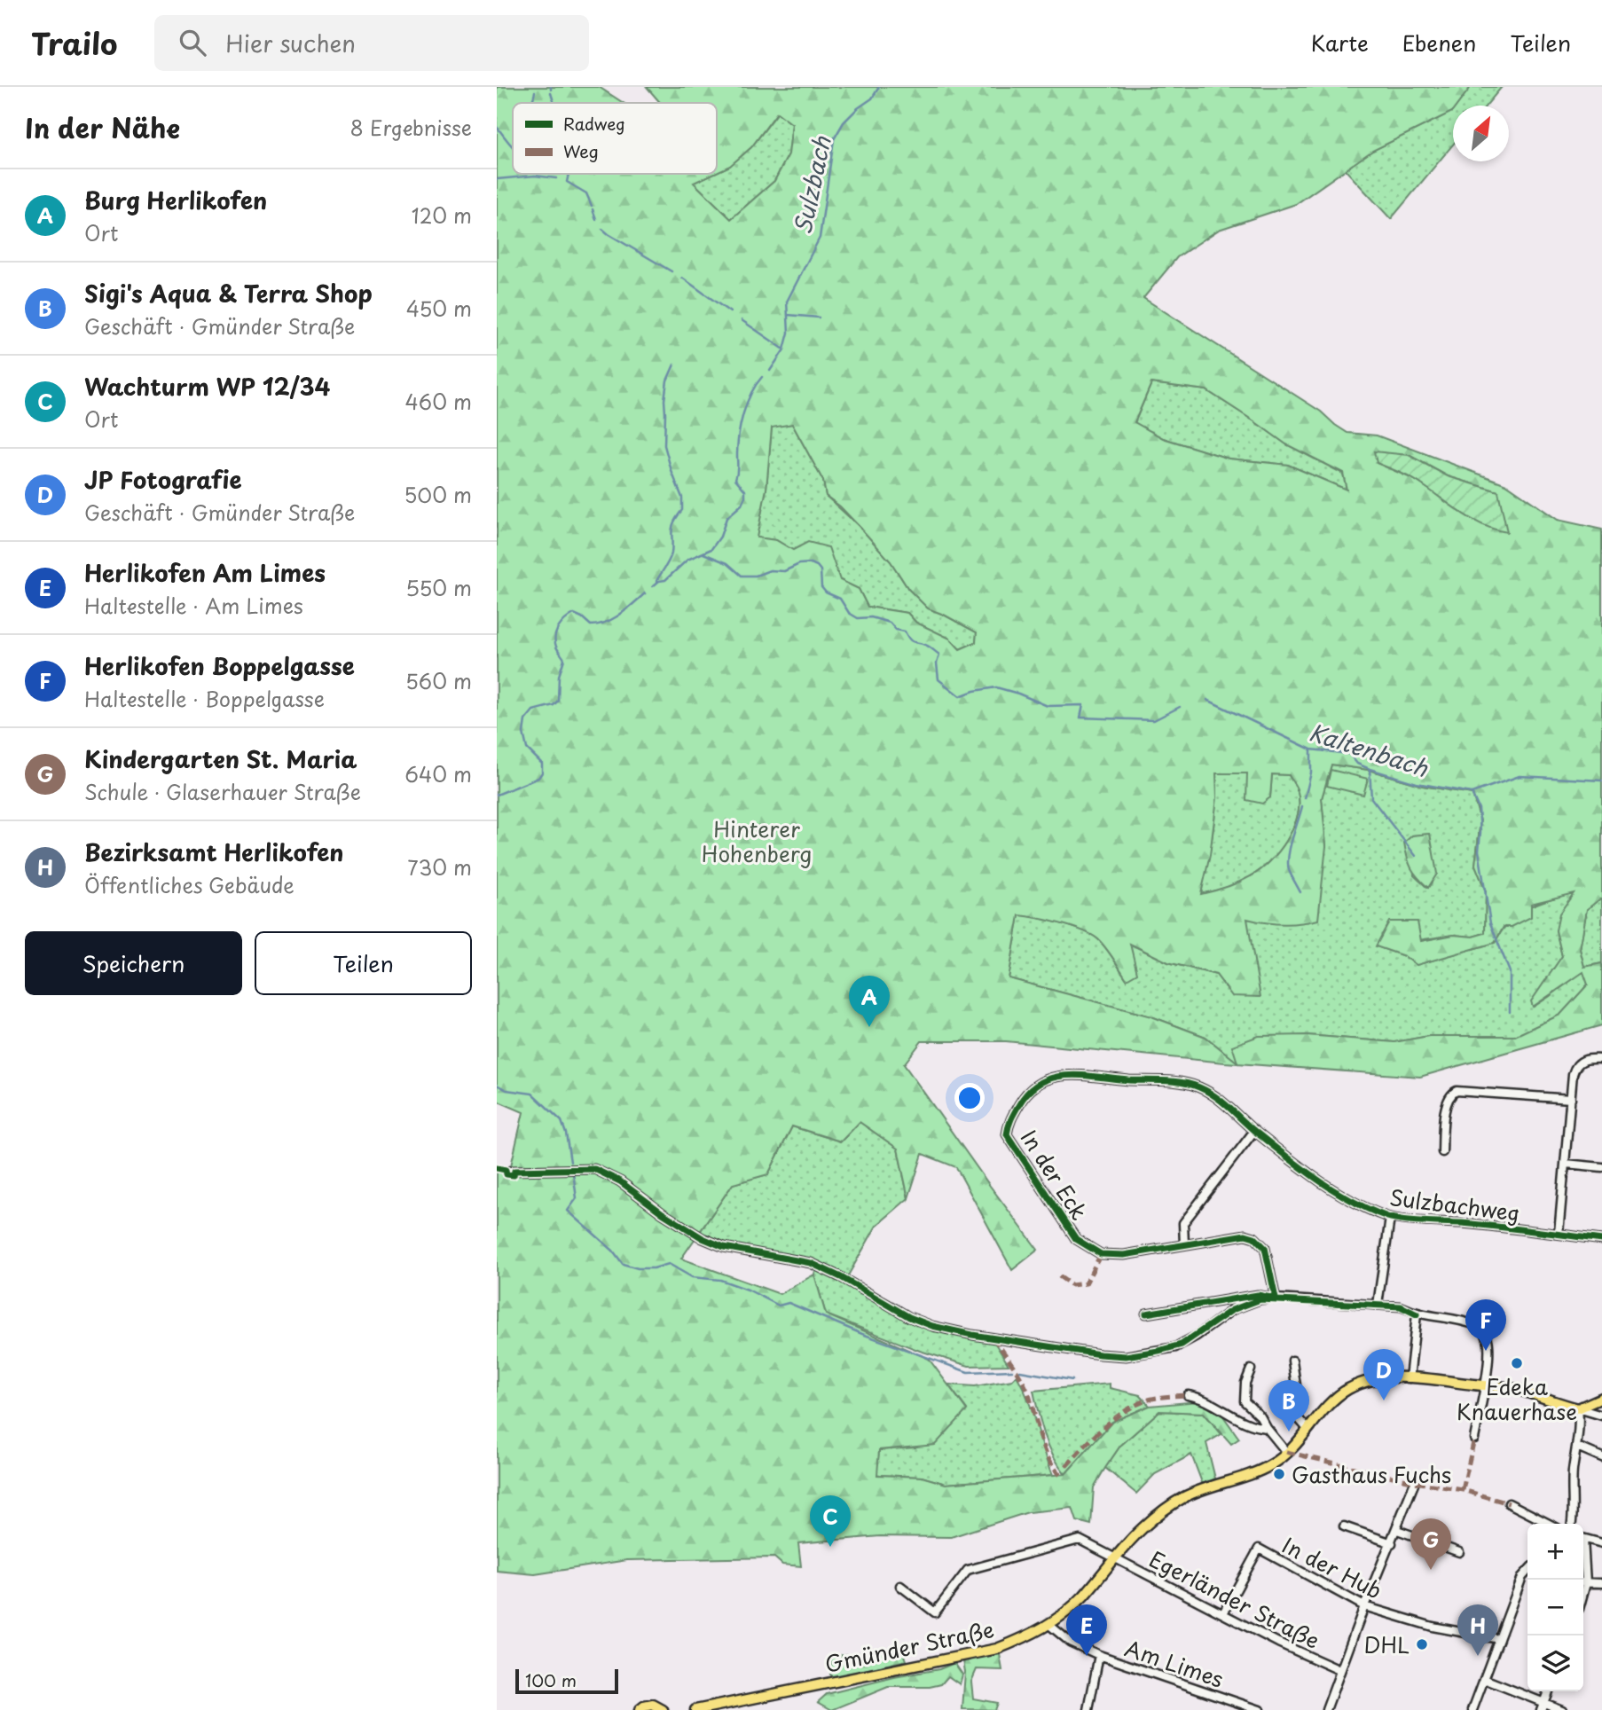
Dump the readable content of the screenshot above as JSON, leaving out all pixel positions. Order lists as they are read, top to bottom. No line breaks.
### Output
{"streets":{"main road":["Gmünder Straße"],"street":["In der Eck","Sulzbachweg","In der Hub","Egerländer Straße","Am Limes"]},"crossings":[["In der Eck","Sulzbachweg"],["In der Hub","Egerländer Straße"],["Egerländer Straße","Gmünder Straße"],["Gmünder Straße","Am Limes"]],"water":["Sulzbach","Kaltenbach"],"parks":["Hinterer Hohenberg"],"places":["Edeka Knauerhase","Gasthaus Fuchs","DHL"],"legend":["Radweg","Weg"],"scale_bar":"100 m","north":"top right","page":{"header":"Trailo","search":"Hier suchen","nav":["Karte","Ebenen","Teilen"],"heading":["In der Nähe","8 Ergebnisse"],"list":[{"mark":"A","name":"Burg Herlikofen","note":"Ort","value":"120 m"},{"mark":"B","name":"Sigi's Aqua & Terra Shop","note":"Geschäft · Gmünder Straße","value":"450 m"},{"mark":"C","name":"Wachturm WP 12/34","note":"Ort","value":"460 m"},{"mark":"D","name":"JP Fotografie","note":"Geschäft · Gmünder Straße","value":"500 m"},{"mark":"E","name":"Herlikofen Am Limes","note":"Haltestelle · Am Limes","value":"550 m"},{"mark":"F","name":"Herlikofen Boppelgasse","note":"Haltestelle · Boppelgasse","value":"560 m"},{"mark":"G","name":"Kindergarten St. Maria","note":"Schule · Glaserhauer Straße","value":"640 m"},{"mark":"H","name":"Bezirksamt Herlikofen","note":"Öffentliches Gebäude","value":"730 m"}],"buttons":["Speichern","Teilen"],"pins":["A","F","D","B","C","G","E","H"],"map_buttons":["+","−"],"scale":"100 m"}}
